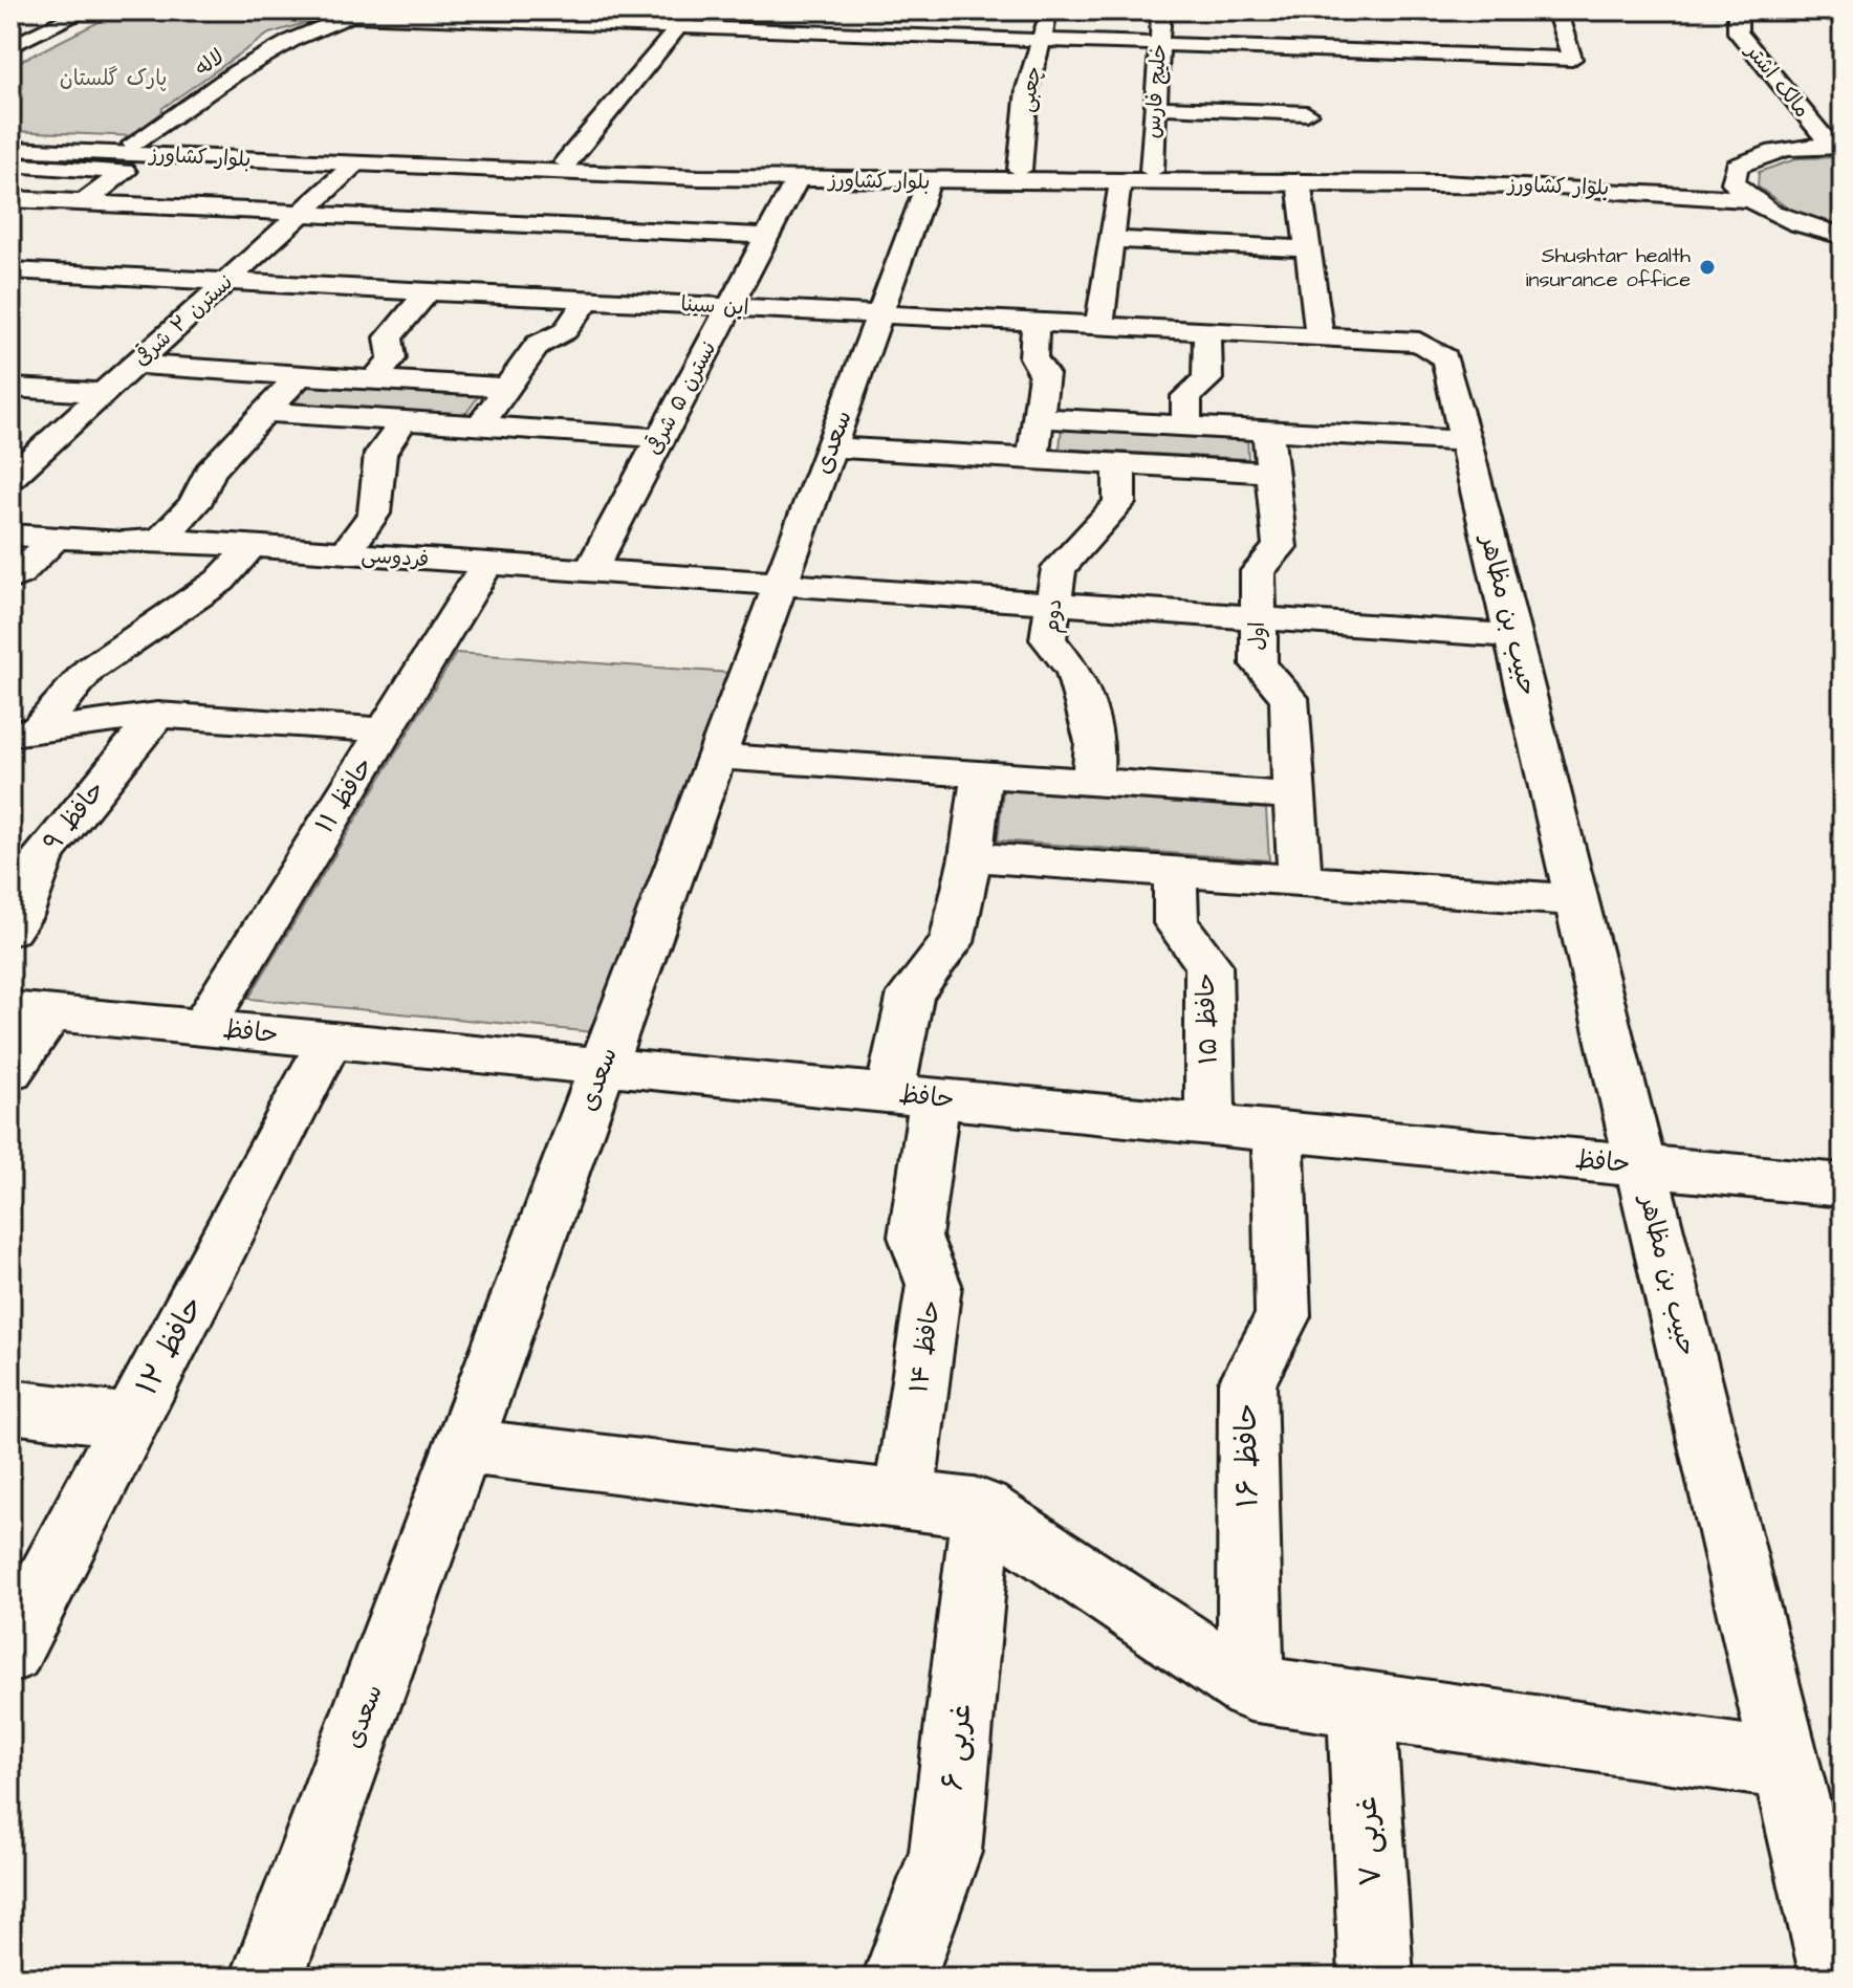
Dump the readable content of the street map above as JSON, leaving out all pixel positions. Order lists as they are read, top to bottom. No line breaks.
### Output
{"streets":{"street":["لاله","مالک اشتر","چعبی","خلیج فارس","بلوار کشاورز","ابن سینا","نسترن ۲ شرقی","نسترن ۵ شرقی","سعدی","فردوسی","حبیب بن مظاهر","دوم","اول","حافظ ۱۱","حافظ ۹","حافظ ۱۵","حافظ","حافظ ۱۲","حافظ ۱۴","حافظ ۱۶","۶ غربی","۷ غربی"]},"crossings":[["لاله","بلوار کشاورز"],["چعبی","بلوار کشاورز"],["خلیج فارس","بلوار کشاورز"],["بلوار کشاورز","نسترن ۲ شرقی"],["بلوار کشاورز","نسترن ۵ شرقی"],["بلوار کشاورز","سعدی"],["ابن سینا","نسترن ۲ شرقی"],["ابن سینا","نسترن ۵ شرقی"],["ابن سینا","سعدی"],["ابن سینا","حبیب بن مظاهر"],["نسترن ۵ شرقی","فردوسی"],["سعدی","فردوسی"],["سعدی","حافظ"],["فردوسی","حبیب بن مظاهر"],["فردوسی","دوم"],["فردوسی","اول"],["فردوسی","حافظ ۱۱"],["حبیب بن مظاهر","حافظ"],["حافظ ۱۱","حافظ"],["حافظ ۱۵","حافظ"],["حافظ","حافظ ۱۲"],["حافظ","حافظ ۱۴"],["حافظ","حافظ ۱۶"]],"parks":["پارک گلستان"],"places":["Shushtar health insurance office"]}
